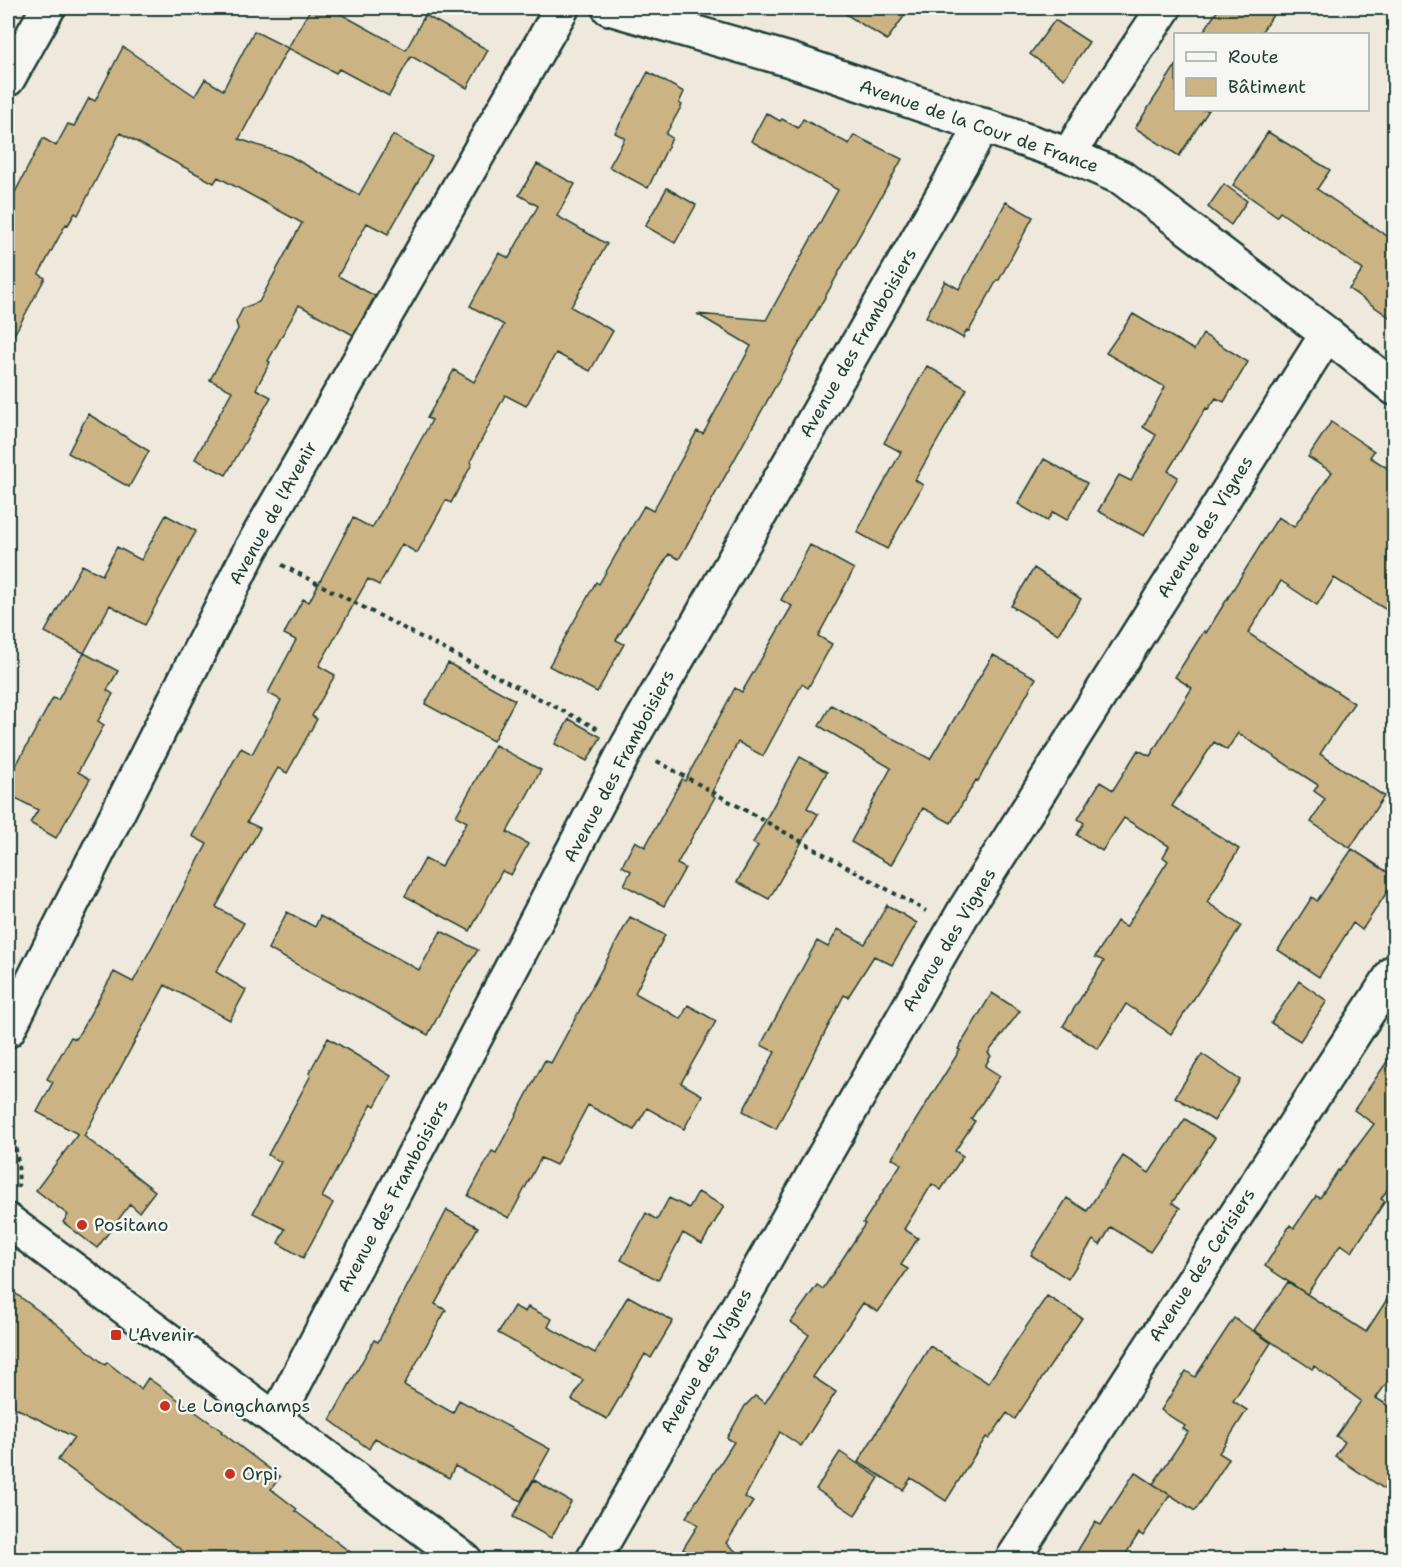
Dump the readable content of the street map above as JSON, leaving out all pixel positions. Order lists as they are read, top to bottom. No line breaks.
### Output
{"streets":{"street":["Avenue de la Cour de France","Avenue des Framboisiers","Avenue de l'Avenir","Avenue des Vignes","Avenue des Cerisiers"]},"crossings":[["Avenue de la Cour de France","Avenue des Framboisiers"],["Avenue de la Cour de France","Avenue des Vignes"]],"places":{"other":["Positano","Le Longchamps","Orpi"],"transit":["L'Avenir"]},"legend":["Route","Bâtiment"]}
